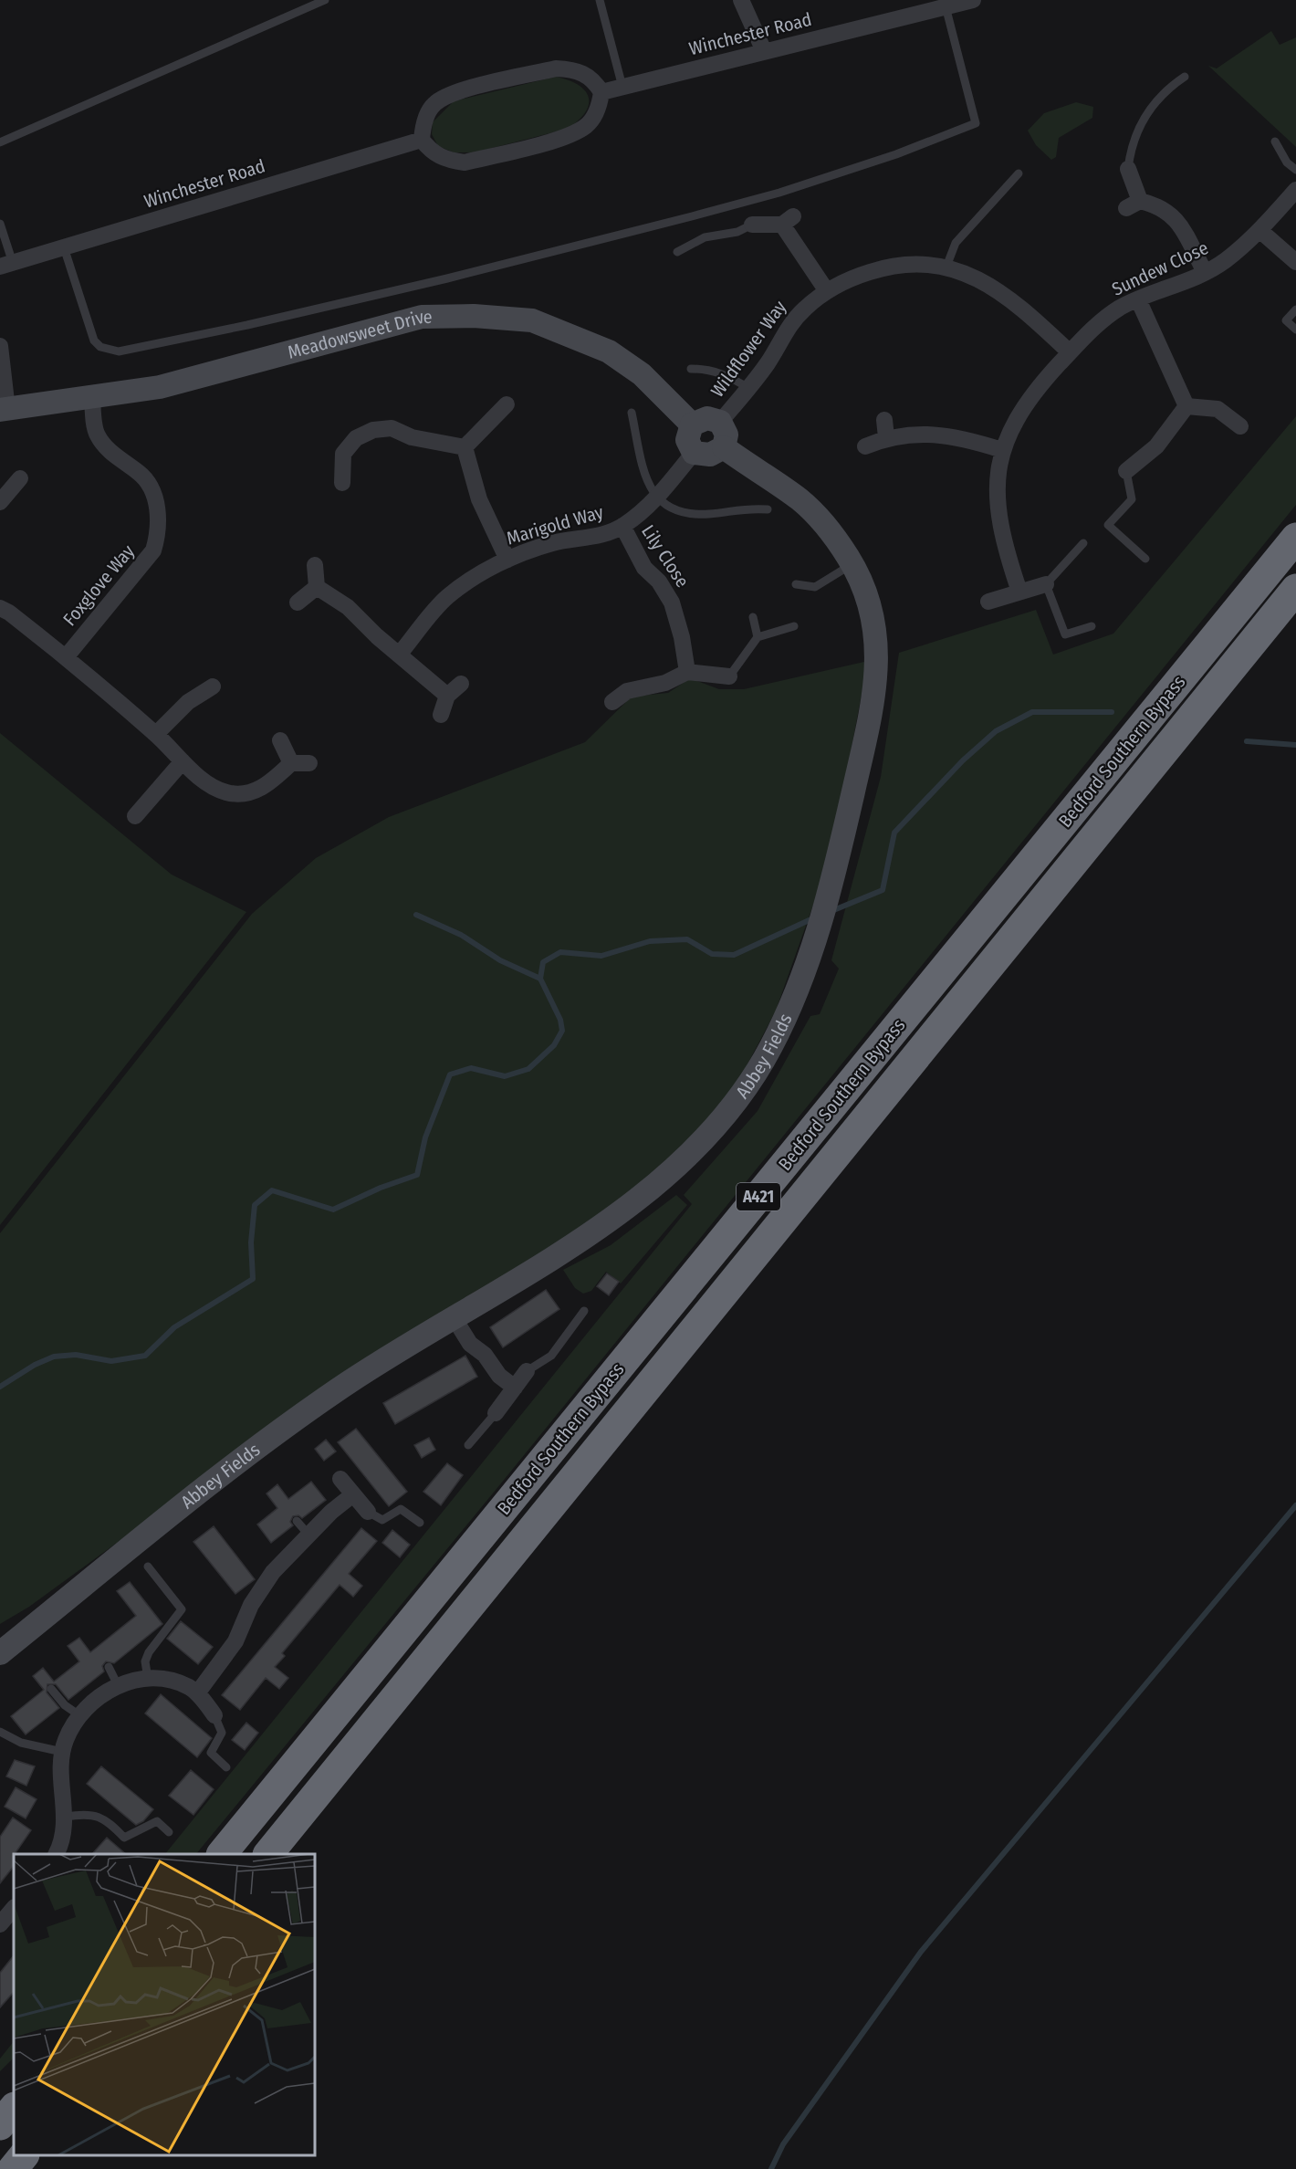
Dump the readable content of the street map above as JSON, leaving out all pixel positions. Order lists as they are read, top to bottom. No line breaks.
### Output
{"streets":{"highway":["Bedford Southern Bypass","A421"],"street":["Winchester Road","Sundew Close","Meadowsweet Drive","Wildflower Way","Marigold Way","Lily Close","Foxglove Way","Abbey Fields"]},"crossings":[["Sundew Close","Wildflower Way"],["Meadowsweet Drive","Wildflower Way"],["Meadowsweet Drive","Marigold Way"],["Meadowsweet Drive","Foxglove Way"],["Wildflower Way","Marigold Way"],["Marigold Way","Lily Close"]]}
